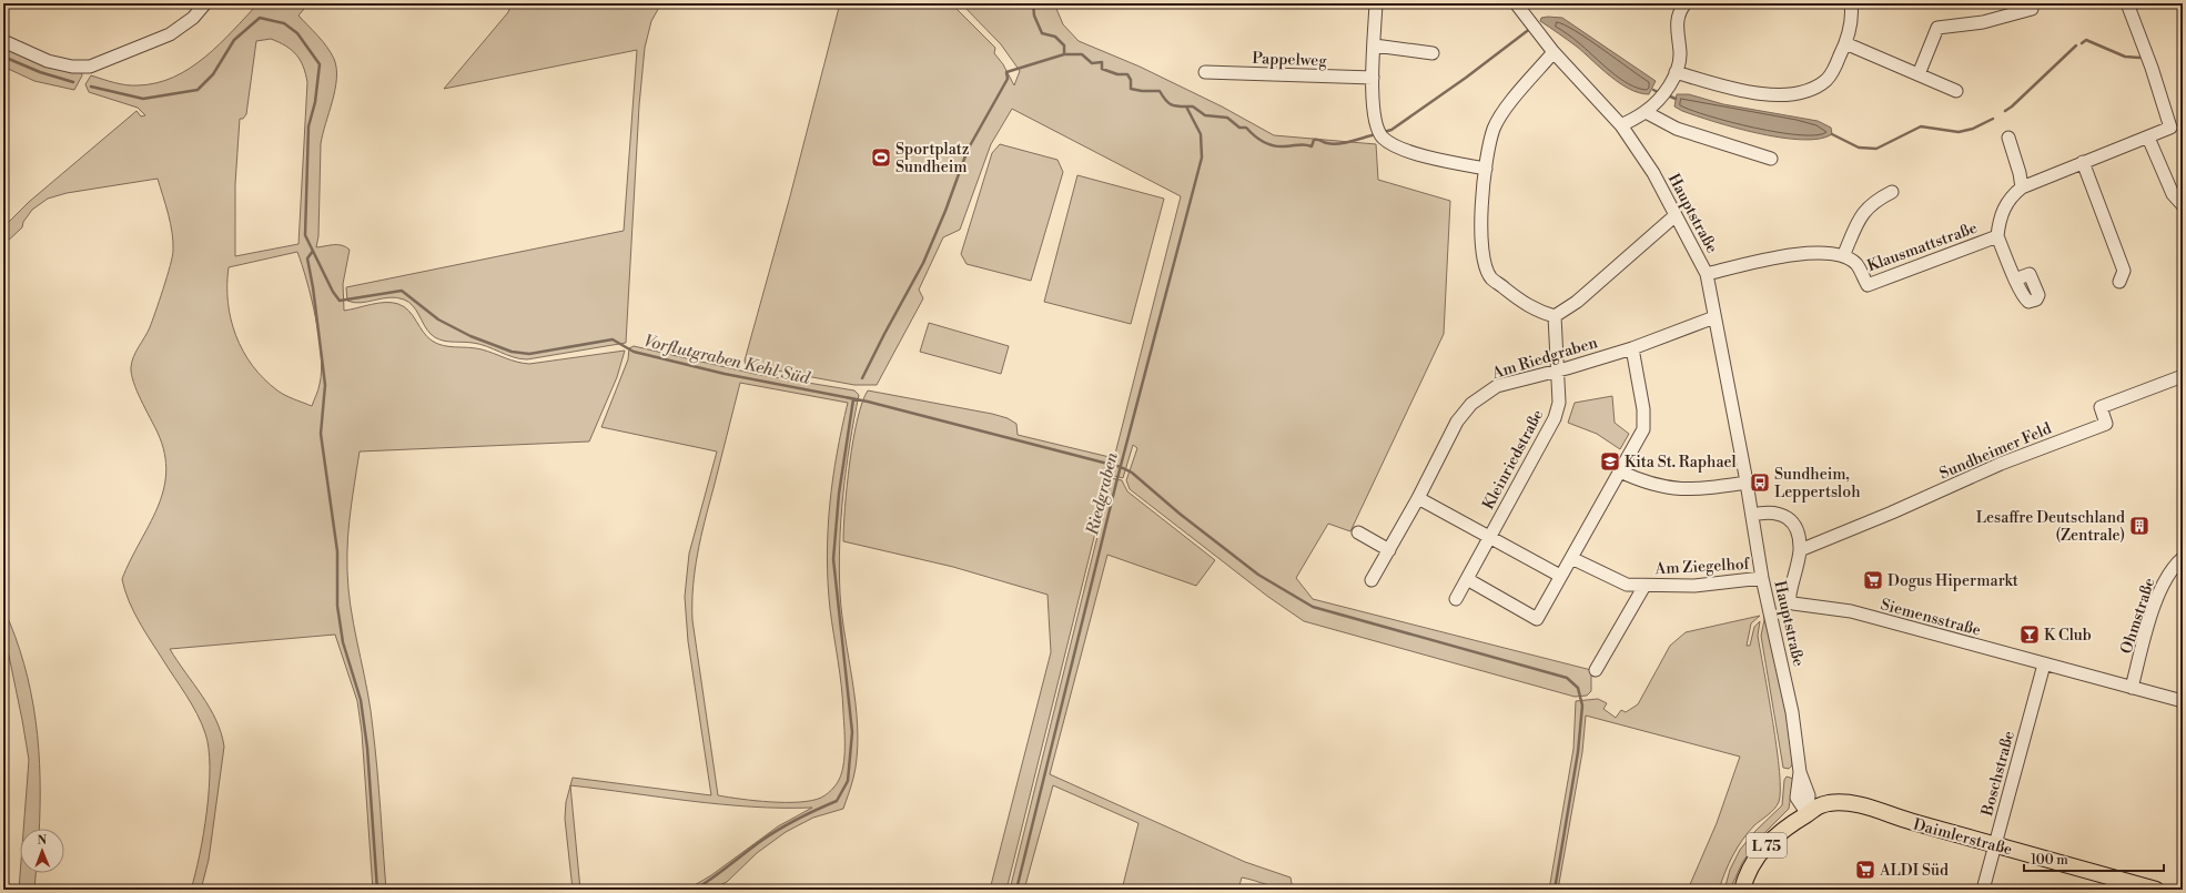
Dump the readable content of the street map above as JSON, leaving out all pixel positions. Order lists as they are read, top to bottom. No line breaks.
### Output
{"streets":{"main road":["Daimlerstraße","L 75"],"street":["Pappelweg","Hauptstraße","Klausmattstraße","Am Riedgraben","Sundheimer Feld","Kleinriedstraße","Am Ziegelhof","Ohmstraße","Siemensstraße","Boschstraße"]},"crossings":[["Hauptstraße","Klausmattstraße"],["Hauptstraße","Am Ziegelhof"],["Hauptstraße","Siemensstraße"],["Hauptstraße","Daimlerstraße"],["Hauptstraße","L 75"],["Am Riedgraben","Kleinriedstraße"],["Sundheimer Feld","Siemensstraße"],["Ohmstraße","Siemensstraße"],["Siemensstraße","Boschstraße"],["Boschstraße","Daimlerstraße"],["Daimlerstraße","L 75"]],"water":["Vorflutgraben Kehl Süd","Riedgraben"],"places":{"sports":["Sportplatz Sundheim"],"school or university":["Kita St. Raphael"],"bus stop":["Sundheim, Leppertsloh"],"building":["Lesaffre Deutschland (Zentrale)"],"supermarket":["Dogus Hipermarkt","ALDI Süd"],"bar":["K Club"]},"scale_bar":"100 m","north":"top"}
